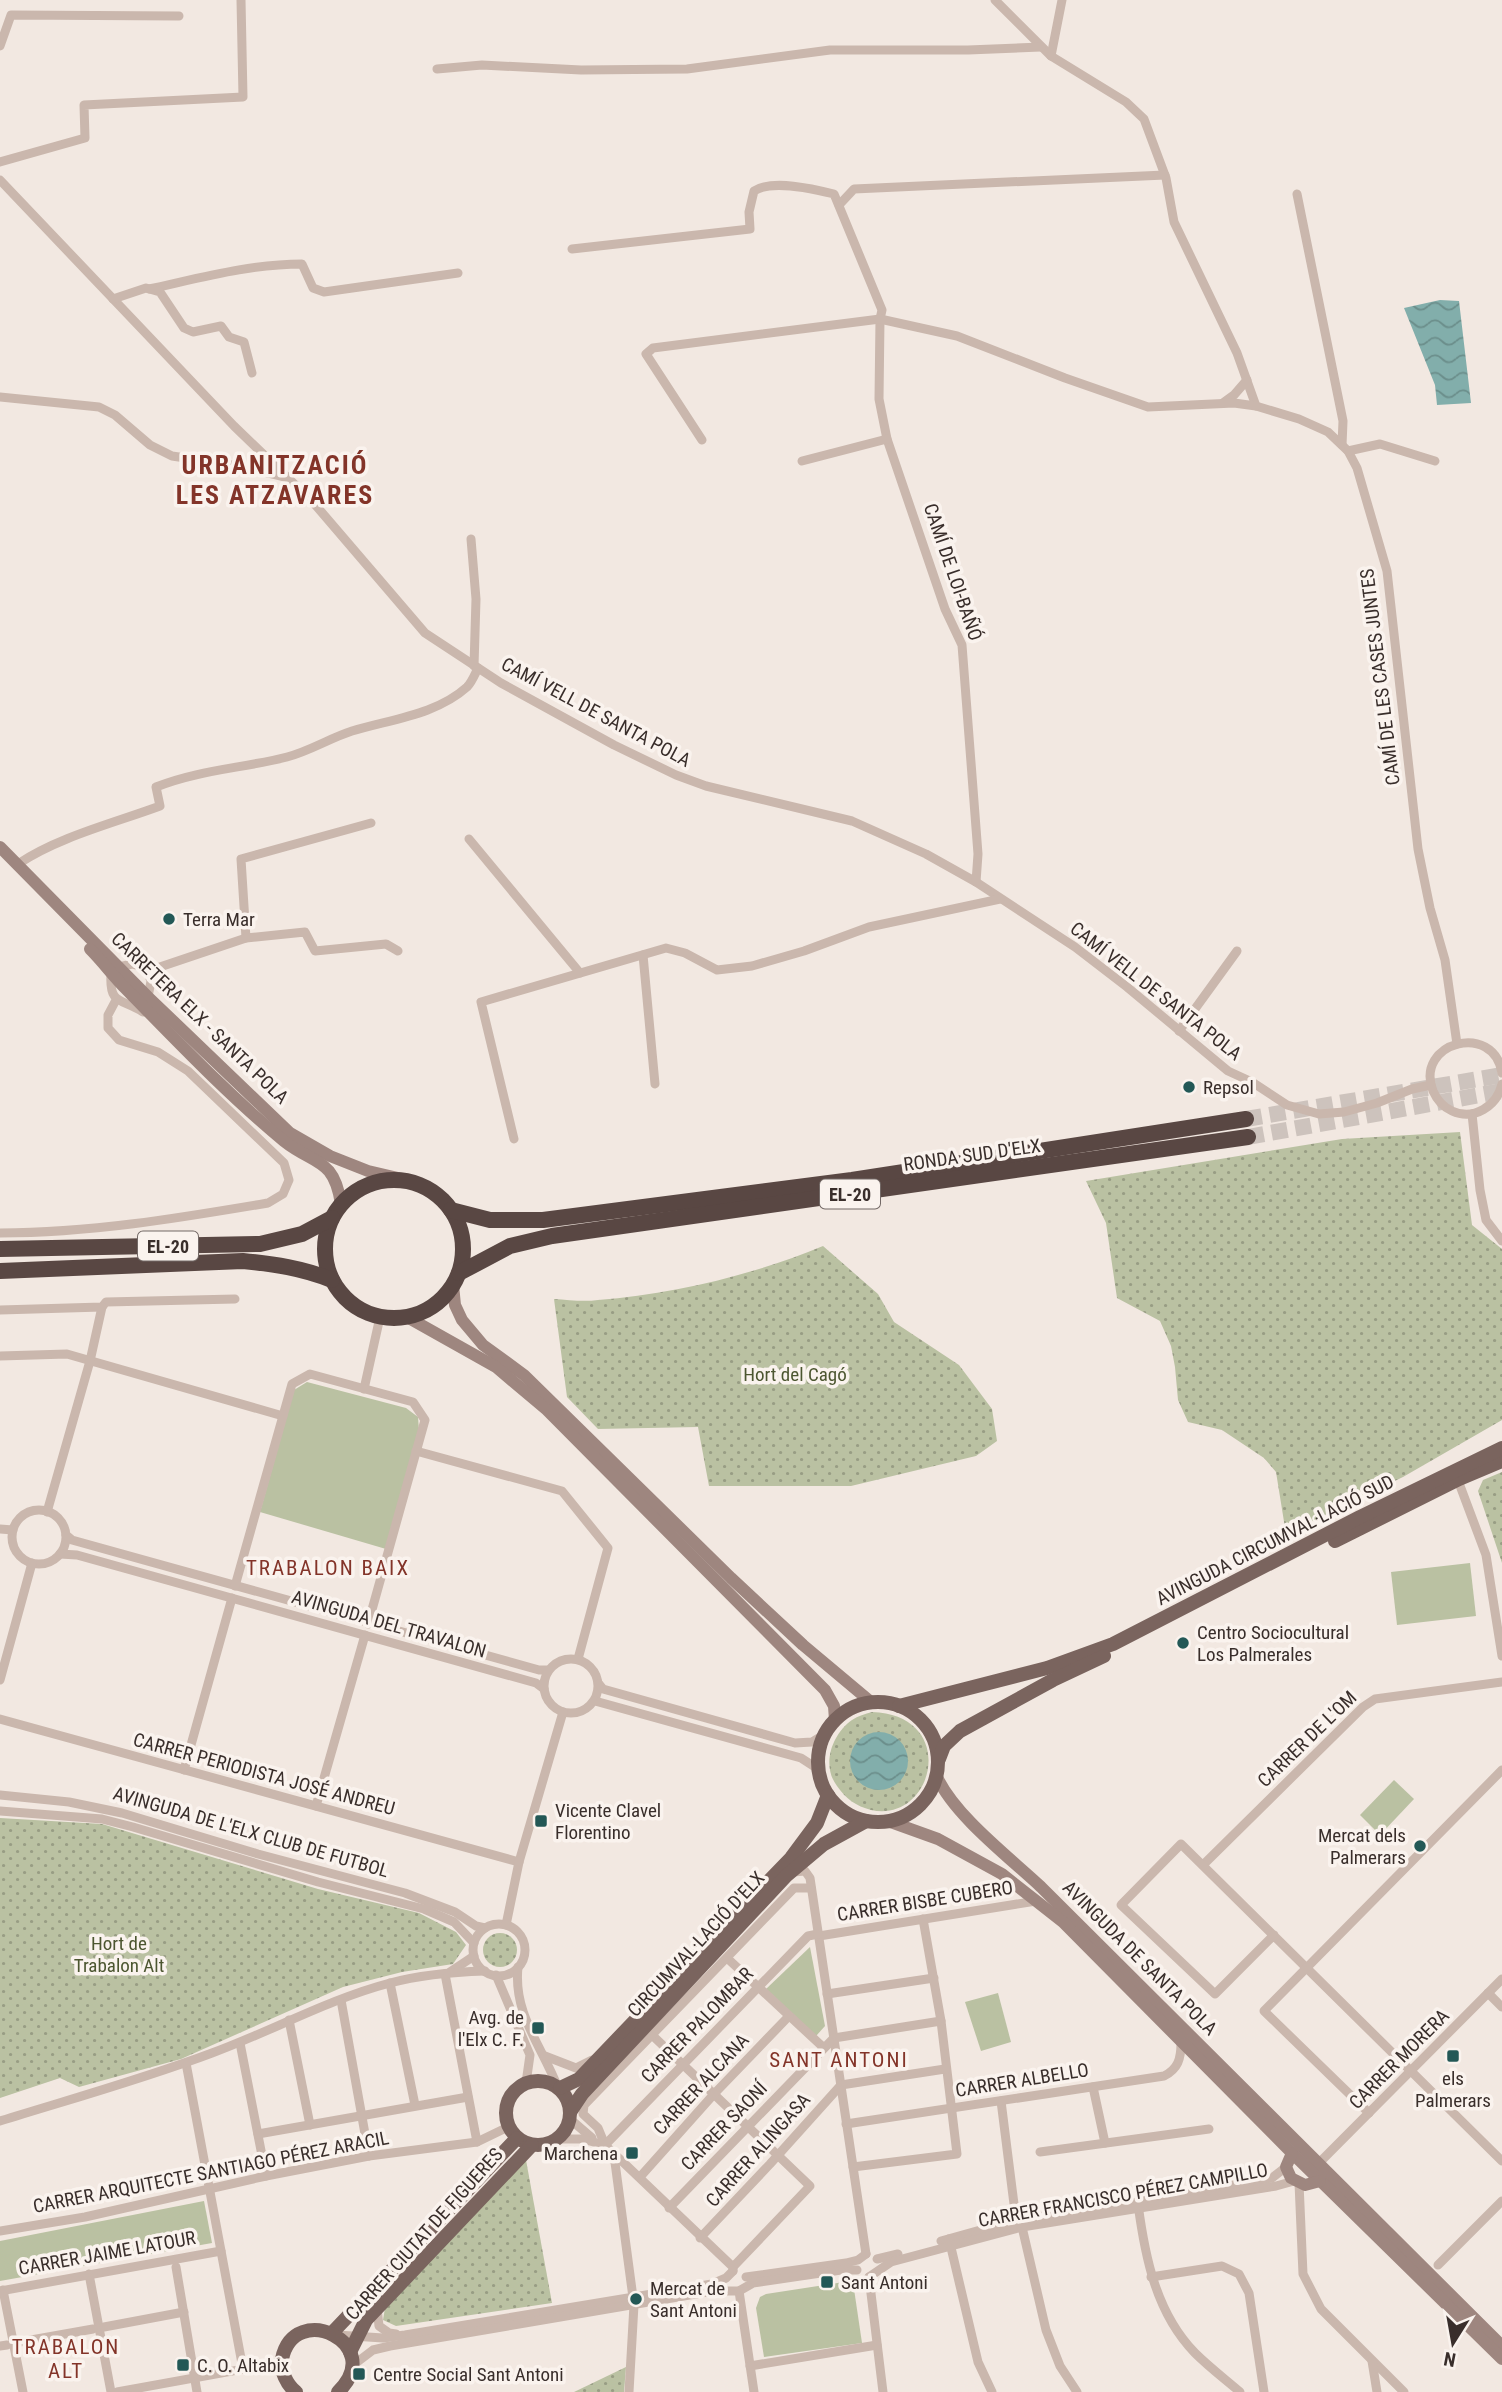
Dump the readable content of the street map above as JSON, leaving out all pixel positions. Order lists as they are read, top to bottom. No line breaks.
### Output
{"streets":{"highway":["RONDA SUD D'ELX","EL-20"],"main road":["CARRETERA ELX - SANTA POLA","AVINGUDA CIRCUMVAL·LACIÓ SUD","CIRCUMVAL·LACIÓ D'ELX","AVINGUDA DE SANTA POLA","CARRER CIUTAT DE FIGUERES"],"street":["CAMÍ DE LOI-BAÑÓ","CAMÍ DE LES CASES JUNTES","CAMÍ VELL DE SANTA POLA","AVINGUDA DEL TRAVALON","CARRER DE L'OM","CARRER PERIODISTA JOSÉ ANDREU","AVINGUDA DE L'ELX CLUB DE FUTBOL","CARRER BISBE CUBERO","CARRER PALOMBAR","CARRER MORERA","CARRER ALBELLO","CARRER ALCANA","CARRER SAONÍ","CARRER ALINGASA","CARRER ARQUITECTE SANTIAGO PÉREZ ARACIL","CARRER FRANCISCO PÉREZ CAMPILLO","CARRER JAIME LATOUR"]},"crossings":[["CAMÍ DE LOI-BAÑÓ","CAMÍ VELL DE SANTA POLA"],["CARRETERA ELX - SANTA POLA","RONDA SUD D'ELX"],["CARRETERA ELX - SANTA POLA","EL-20"],["RONDA SUD D'ELX","EL-20"],["CARRER BISBE CUBERO","AVINGUDA DE SANTA POLA"],["CARRER BISBE CUBERO","CARRER PALOMBAR"],["CIRCUMVAL·LACIÓ D'ELX","AVINGUDA DE SANTA POLA"],["CIRCUMVAL·LACIÓ D'ELX","CARRER ARQUITECTE SANTIAGO PÉREZ ARACIL"],["CIRCUMVAL·LACIÓ D'ELX","CARRER CIUTAT DE FIGUERES"],["AVINGUDA DE SANTA POLA","CARRER MORERA"],["AVINGUDA DE SANTA POLA","CARRER ALBELLO"],["CARRER ARQUITECTE SANTIAGO PÉREZ ARACIL","CARRER CIUTAT DE FIGUERES"]],"districts":["URBANITZACIÓ LES ATZAVARES","TRABALON BAIX","SANT ANTONI","TRABALON ALT"],"parks":["Hort del Cagó","Hort de Trabalon Alt"],"places":{"other":["Terra Mar","Repsol","Centro Sociocultural Los Palmerales","Mercat dels Palmerars","Mercat de Sant Antoni"],"transit":["Vicente Clavel Florentino","Avg. de l'Elx C. F.","els Palmerars","Marchena","Sant Antoni","C. O. Altabix","Centre Social Sant Antoni"]},"north":"bottom"}
